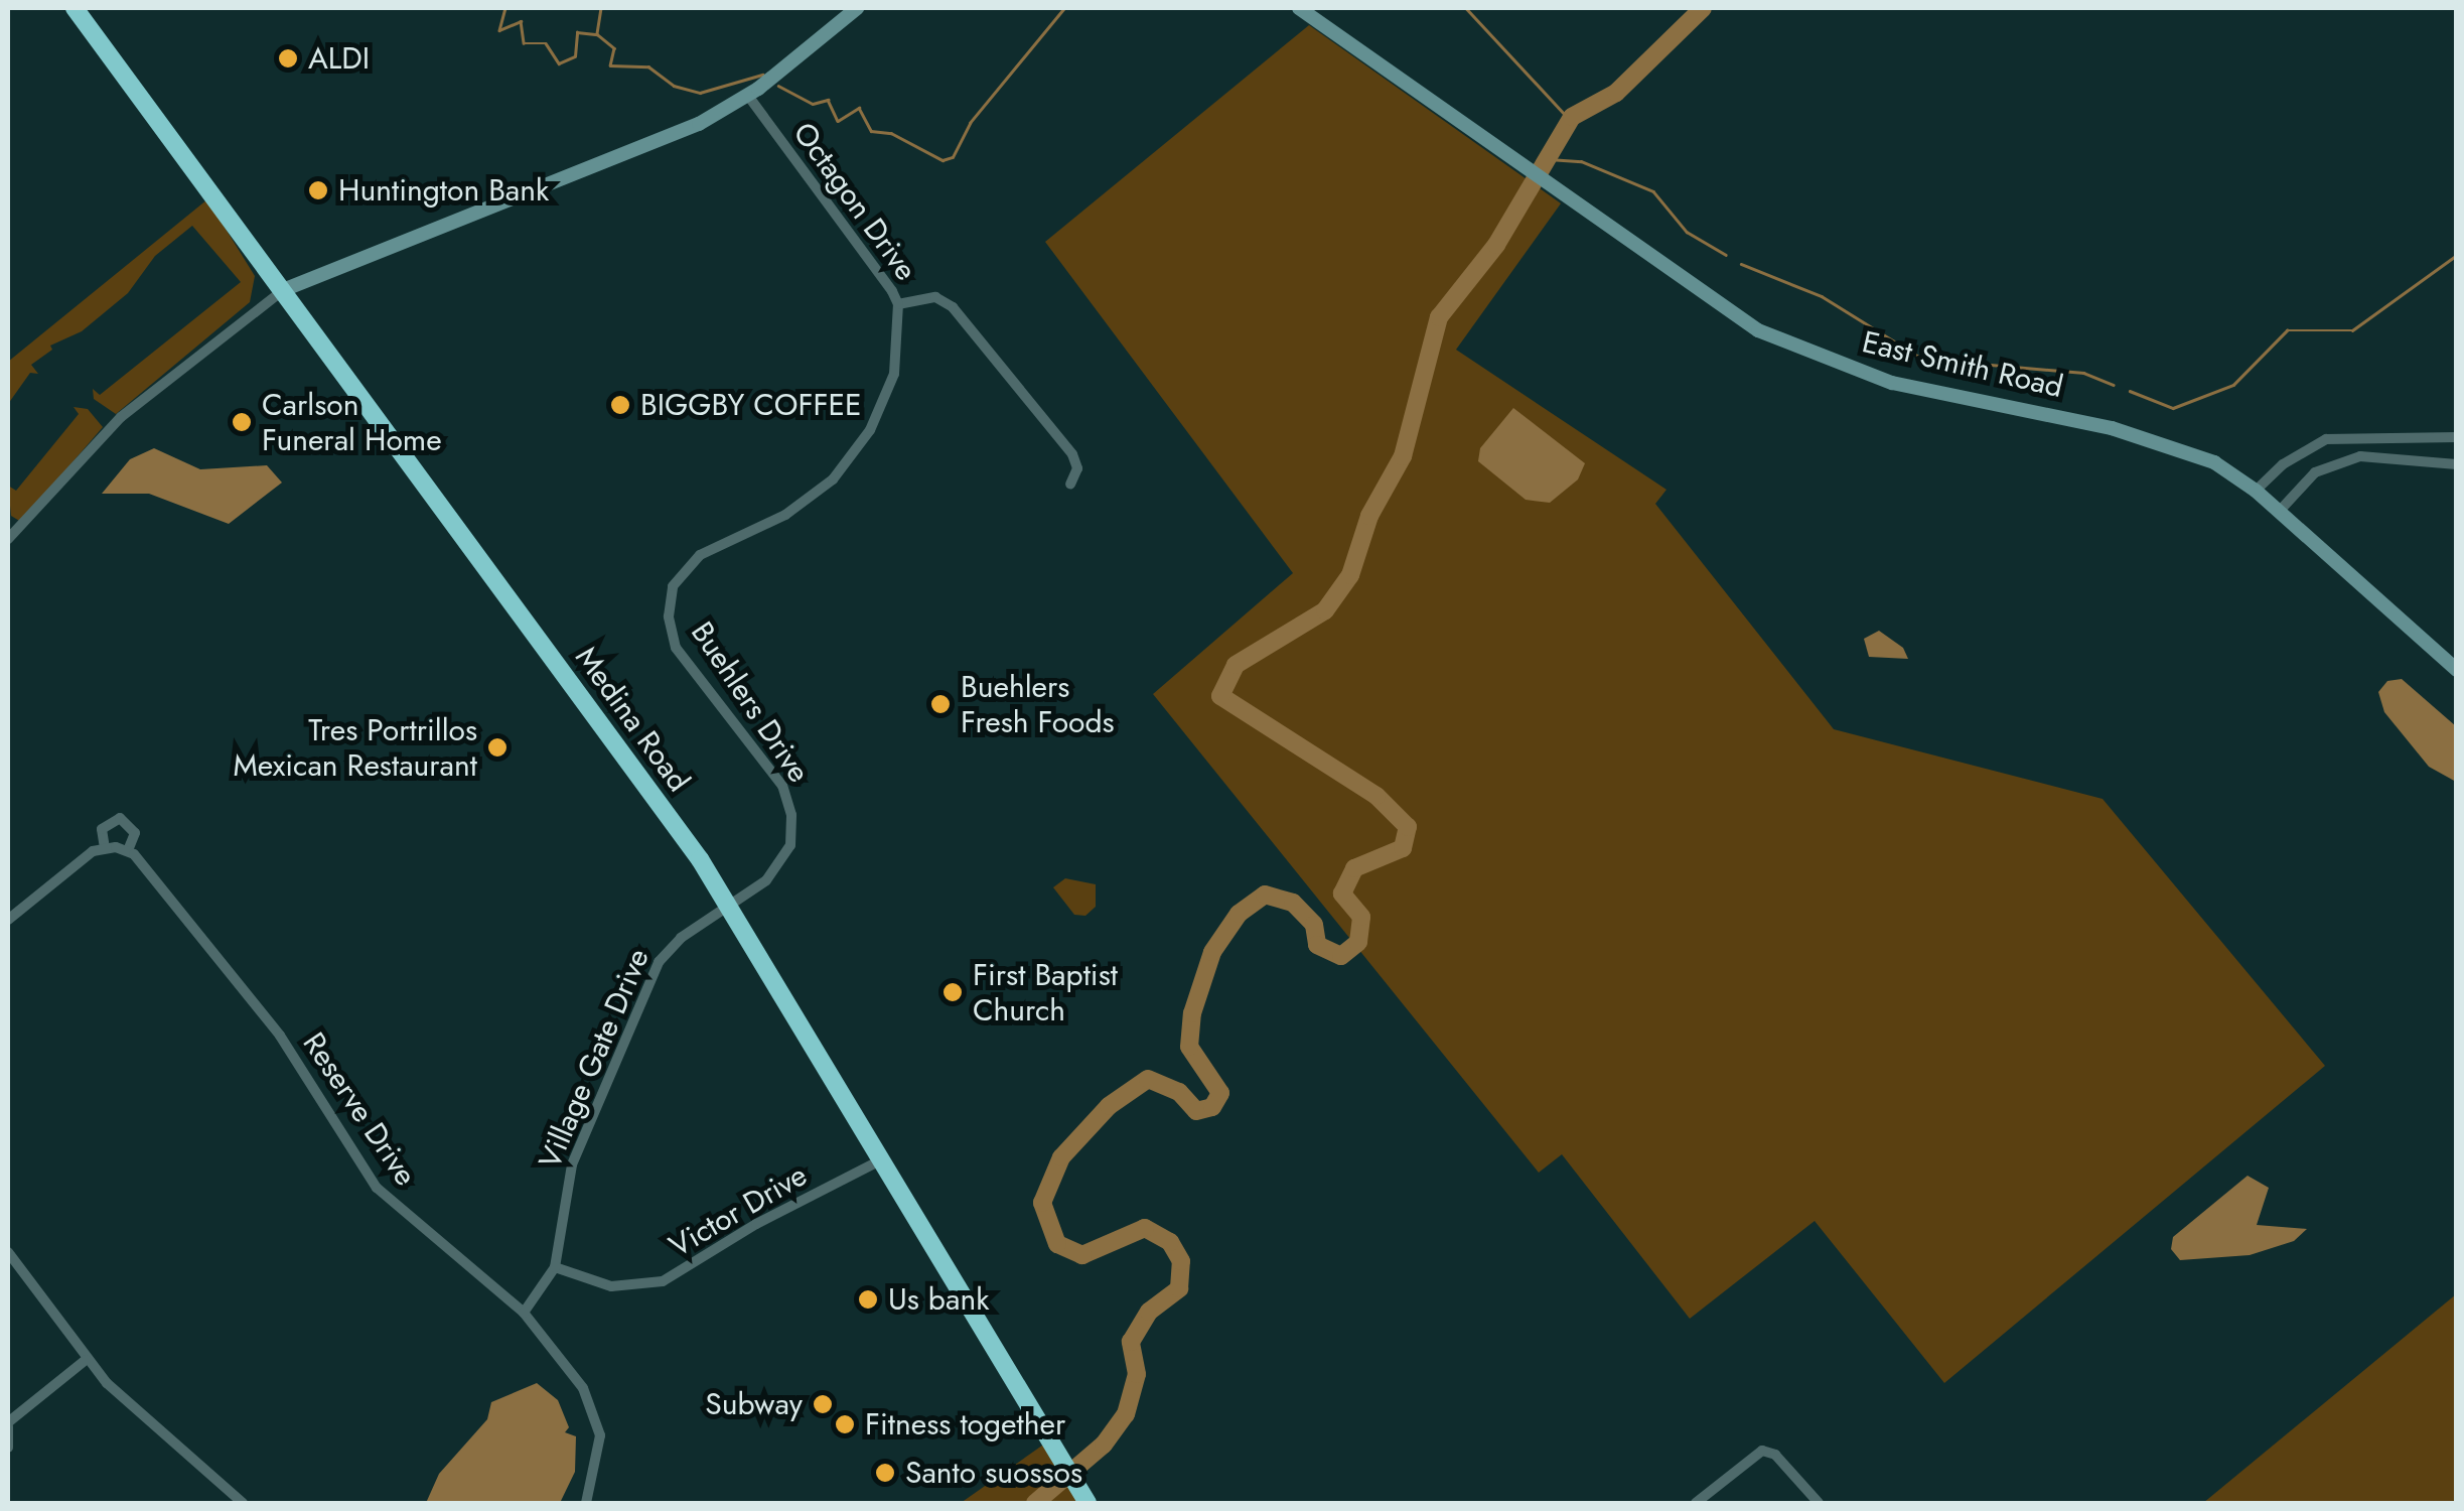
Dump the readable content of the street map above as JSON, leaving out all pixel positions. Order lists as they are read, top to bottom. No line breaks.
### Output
{"streets":{"highway":["Medina Road"],"street":["Octagon Drive","East Smith Road","Buehlers Drive","Village Gate Drive","Reserve Drive","Victor Drive"]},"crossings":[["Octagon Drive","Buehlers Drive"],["Buehlers Drive","Medina Road"],["Buehlers Drive","Village Gate Drive"],["Medina Road","Village Gate Drive"],["Medina Road","Victor Drive"],["Village Gate Drive","Reserve Drive"],["Village Gate Drive","Victor Drive"]],"places":["ALDI","Huntington Bank","BIGGBY COFFEE","Carlson Funeral Home","Buehlers Fresh Foods","Tres Portrillos Mexican Restaurant","First Baptist Church","Us bank","Subway","Fitness together","Santo suossos"]}
